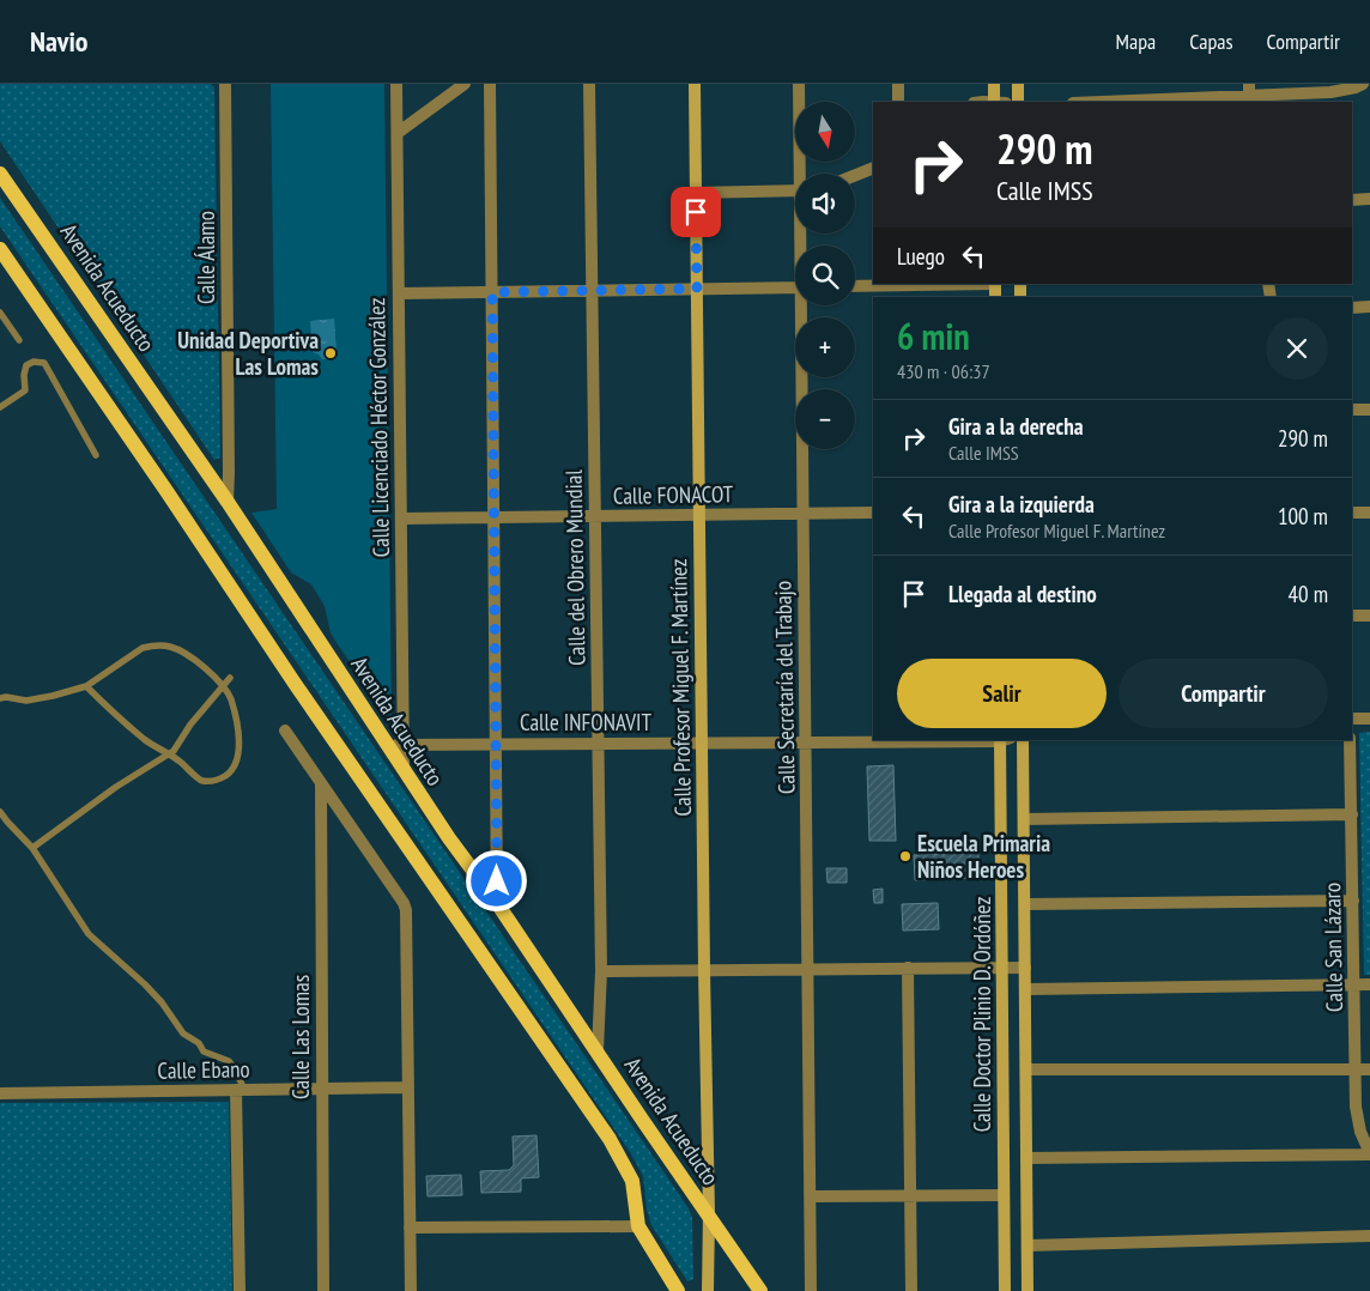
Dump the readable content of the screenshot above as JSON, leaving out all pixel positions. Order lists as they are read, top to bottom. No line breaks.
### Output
{"streets":{"main road":["Avenida Acueducto"],"street":["Calle Álamo","Calle Licenciado Héctor González","Calle FONACOT","Calle del Obrero Mundial","Calle Profesor Miguel F. Martínez","Calle Secretaría del Trabajo","Calle INFONAVIT","Calle San Lázaro","Calle Doctor Plinio D. Ordóñez","Calle Las Lomas","Calle Ebano"]},"crossings":[["Calle Álamo","Avenida Acueducto"],["Avenida Acueducto","Calle Licenciado Héctor González"],["Avenida Acueducto","Calle del Obrero Mundial"],["Avenida Acueducto","Calle Profesor Miguel F. Martínez"],["Avenida Acueducto","Calle INFONAVIT"],["Calle Licenciado Héctor González","Calle FONACOT"],["Calle Licenciado Héctor González","Calle INFONAVIT"],["Calle FONACOT","Calle del Obrero Mundial"],["Calle FONACOT","Calle Profesor Miguel F. Martínez"],["Calle FONACOT","Calle Secretaría del Trabajo"],["Calle del Obrero Mundial","Calle INFONAVIT"],["Calle Profesor Miguel F. Martínez","Calle INFONAVIT"],["Calle Secretaría del Trabajo","Calle INFONAVIT"],["Calle Las Lomas","Calle Ebano"]],"places":["Unidad Deportiva Las Lomas","Escuela Primaria Niños Heroes"],"north":"bottom","page":{"header":"Navio","nav":["Mapa","Capas","Compartir"],"map_buttons":["+","−"],"turn":["290 m","Calle IMSS"],"then":"Luego","heading":["6 min","430 m · 06:37"],"list":[{"name":"Gira a la derecha","note":"Calle IMSS","value":"290 m"},{"name":"Gira a la izquierda","note":"Calle Profesor Miguel F. Martínez","value":"100 m"},{"name":"Llegada al destino","value":"40 m"}],"buttons":["Salir","Compartir"]}}
